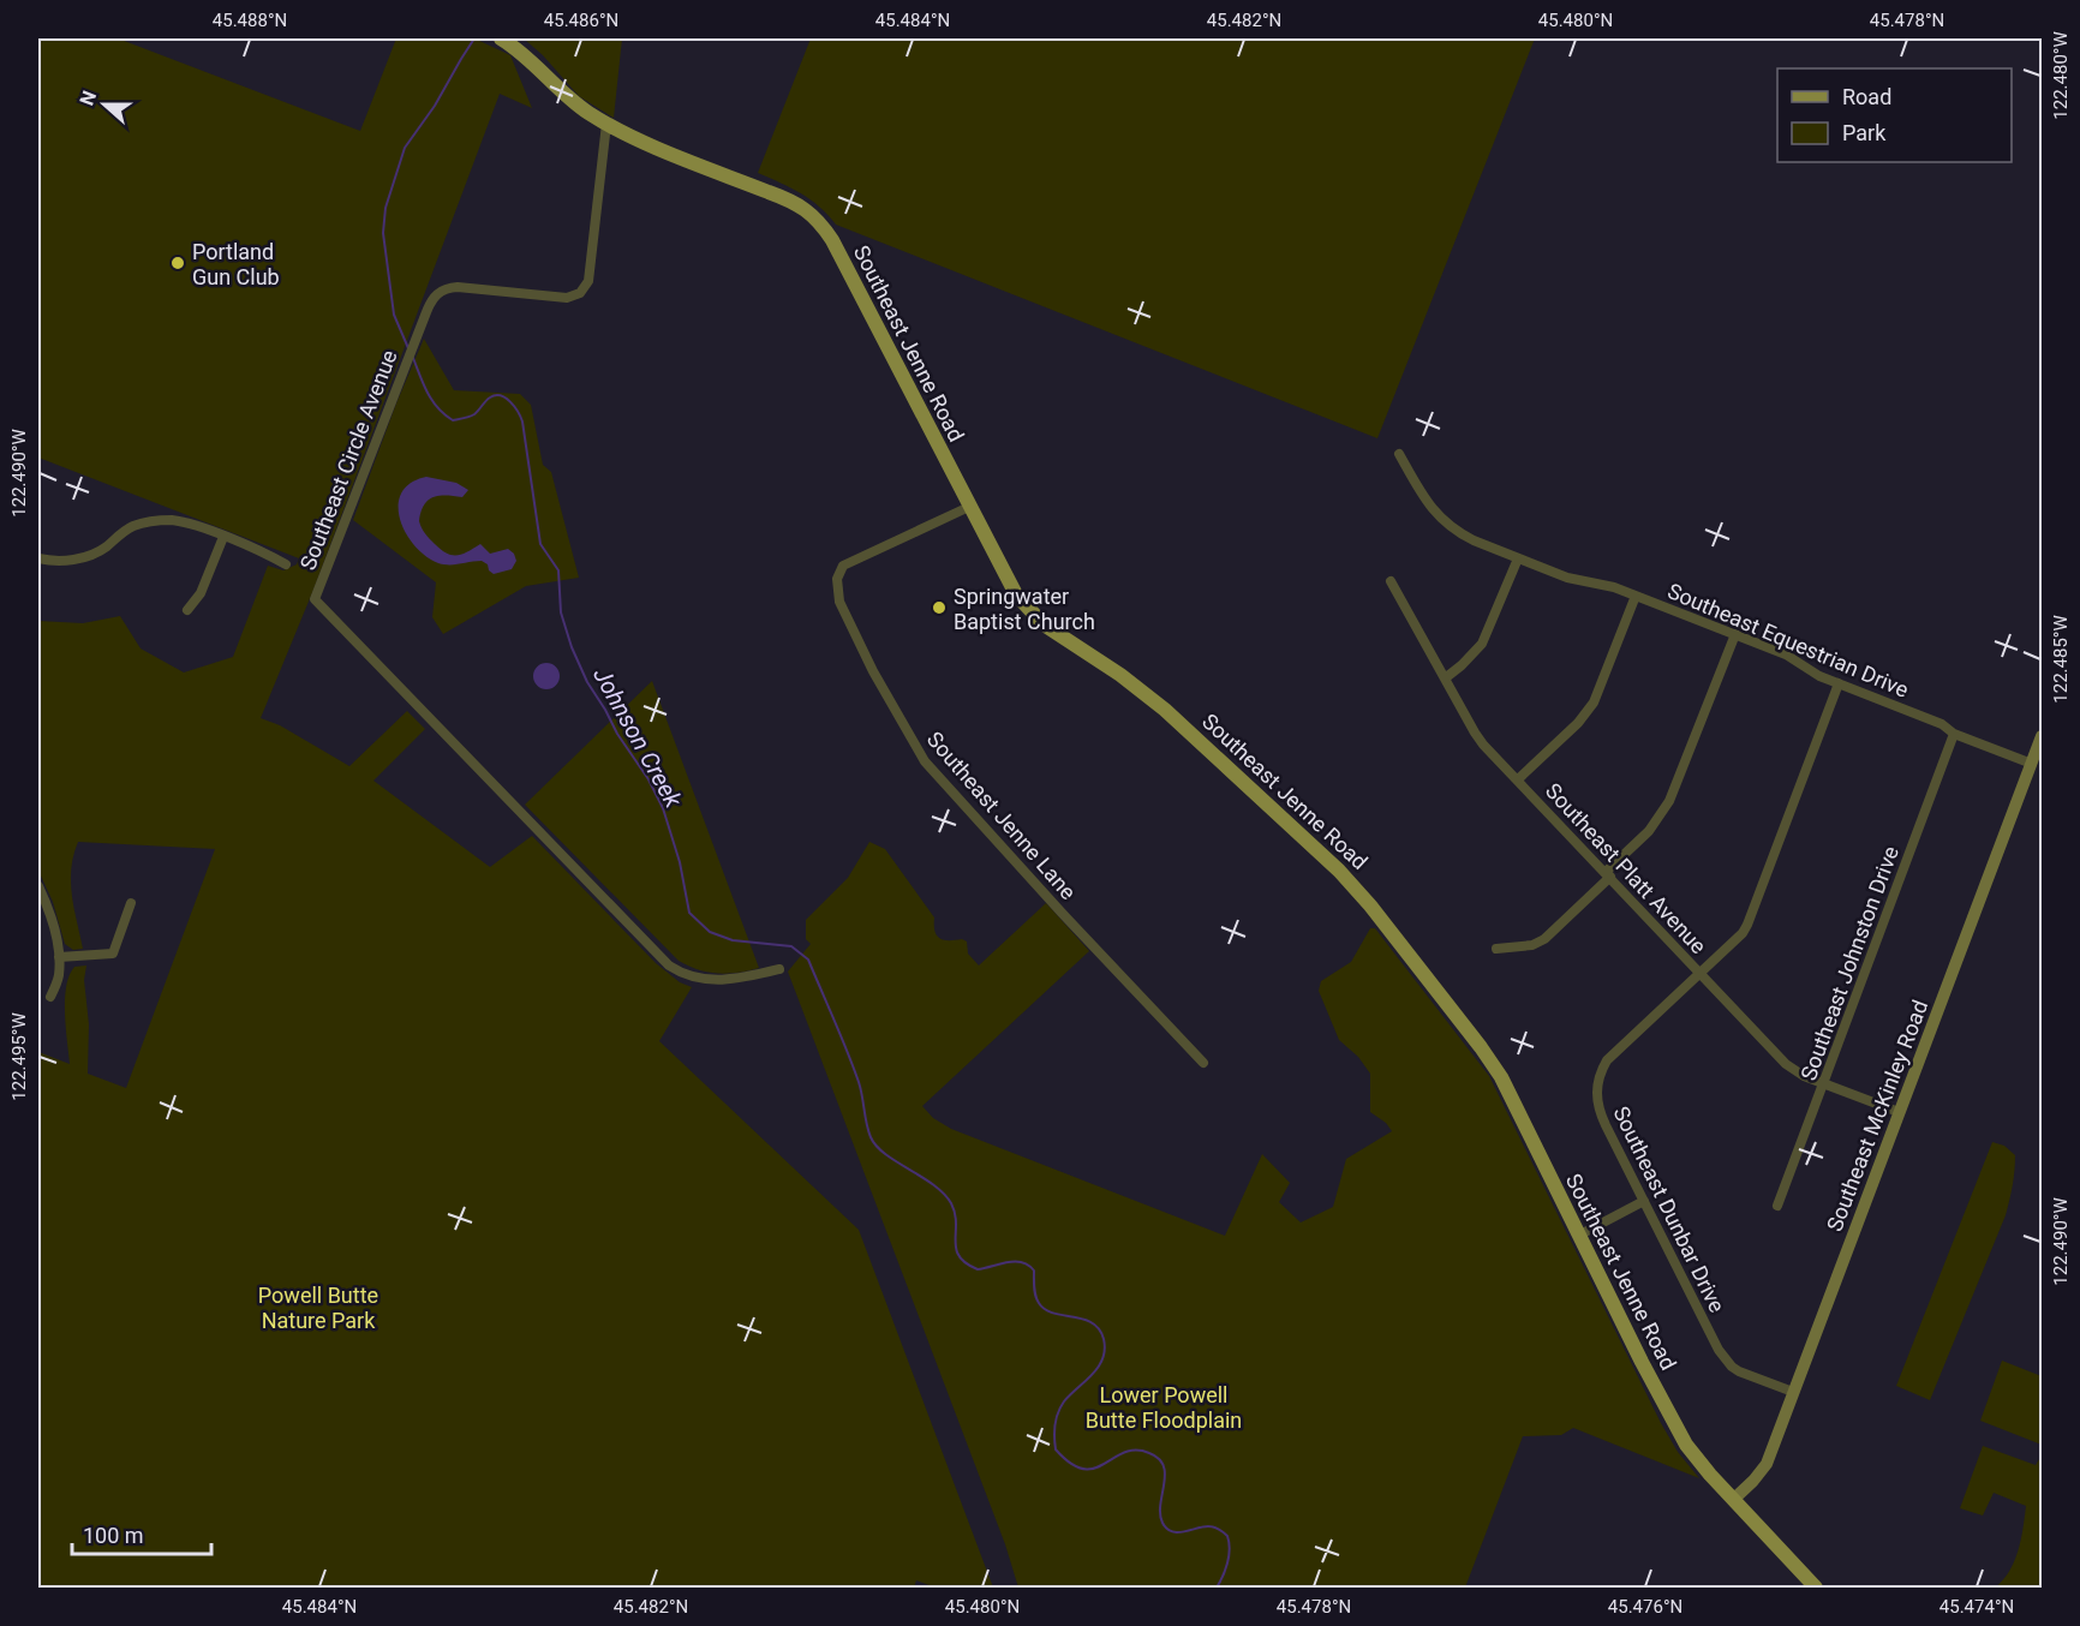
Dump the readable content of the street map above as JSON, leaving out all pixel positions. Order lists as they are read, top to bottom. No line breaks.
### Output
{"streets":{"main road":["Southeast Jenne Road"],"street":["Southeast Circle Avenue","Southeast Equestrian Drive","Southeast Jenne Lane","Southeast Platt Avenue","Southeast Johnston Drive","Southeast McKinley Road","Southeast Dunbar Drive"]},"crossings":[["Southeast Jenne Road","Southeast Circle Avenue"],["Southeast Jenne Road","Southeast Jenne Lane"],["Southeast Jenne Road","Southeast McKinley Road"],["Southeast Equestrian Drive","Southeast Johnston Drive"],["Southeast Equestrian Drive","Southeast McKinley Road"],["Southeast Equestrian Drive","Southeast Dunbar Drive"],["Southeast Platt Avenue","Southeast Johnston Drive"],["Southeast Platt Avenue","Southeast McKinley Road"],["Southeast Platt Avenue","Southeast Dunbar Drive"],["Southeast McKinley Road","Southeast Dunbar Drive"]],"water":["Johnson Creek"],"parks":["Powell Butte Nature Park","Lower Powell Butte Floodplain"],"places":["Portland Gun Club","Springwater Baptist Church"],"legend":["Road","Park"],"scale_bar":"100 m","north":"left","coordinates":["45.488°N","45.486°N","45.484°N","45.482°N","45.480°N","45.478°N","122.480°W","122.490°W","122.485°W","122.495°W","45.476°N","45.474°N"]}
